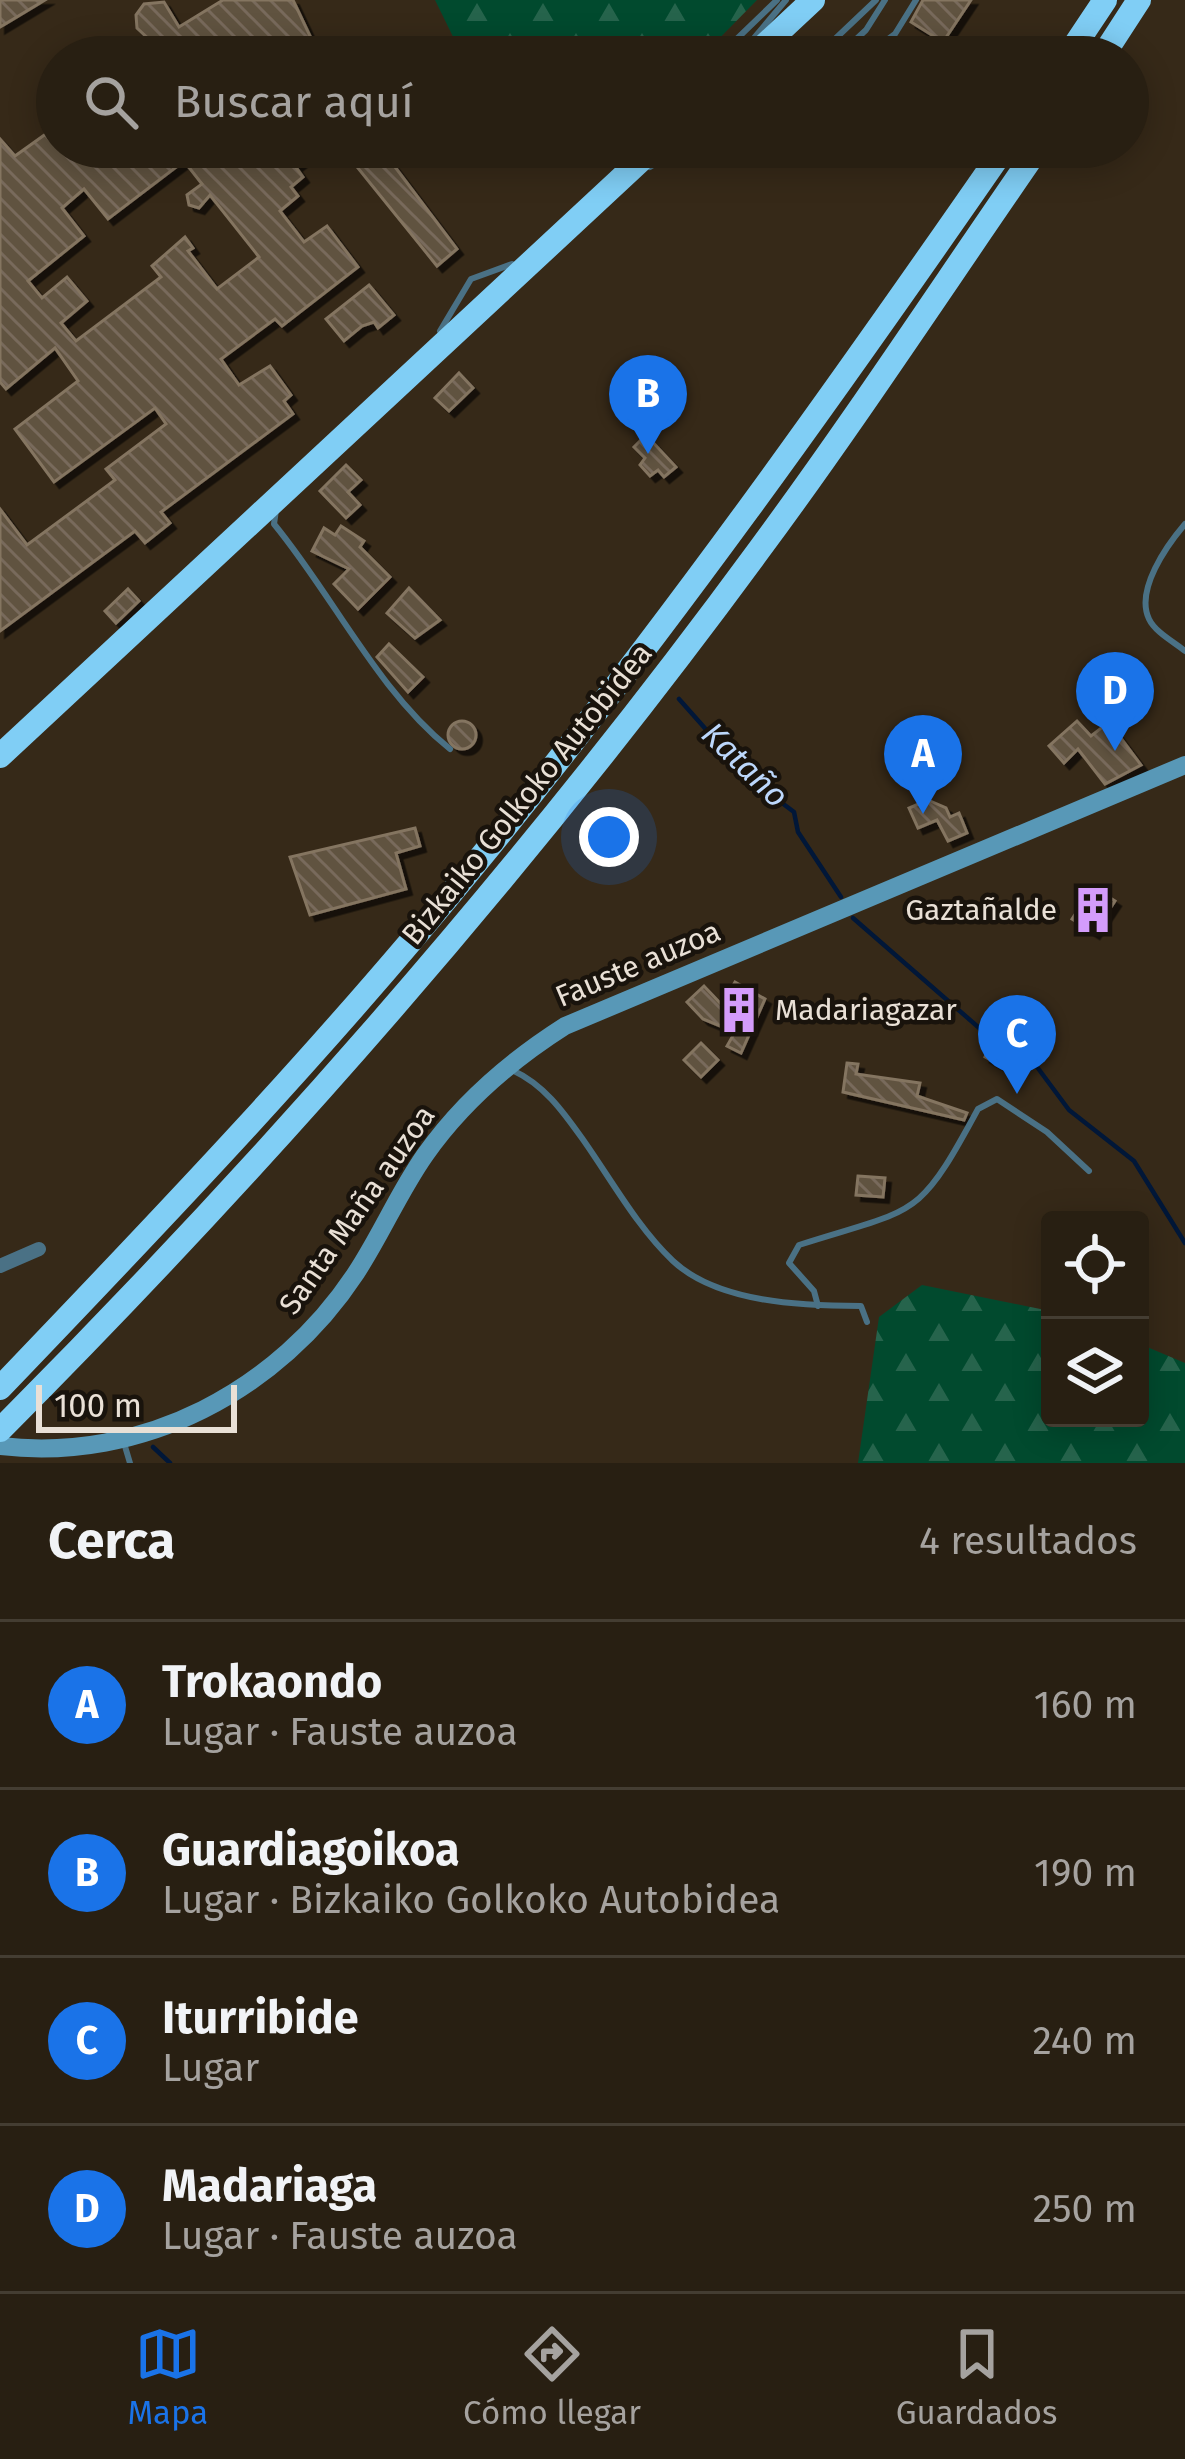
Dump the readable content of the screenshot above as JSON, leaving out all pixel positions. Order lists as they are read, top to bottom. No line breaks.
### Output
{"streets":{"highway":["Bizkaiko Golkoko Autobidea"],"street":["Fauste auzoa","Santa Maña auzoa"]},"crossings":[["Fauste auzoa","Santa Maña auzoa"]],"water":["Kataño"],"places":{"building":["Gaztañalde","Madariagazar"]},"scale_bar":"100 m","page":{"search":"Buscar aquí","pins":["B","D","A","C"],"scale":"100 m","heading":["Cerca","4 resultados"],"list":[{"mark":"A","name":"Trokaondo","note":"Lugar · Fauste auzoa","value":"160 m"},{"mark":"B","name":"Guardiagoikoa","note":"Lugar · Bizkaiko Golkoko Autobidea","value":"190 m"},{"mark":"C","name":"Iturribide","note":"Lugar","value":"240 m"},{"mark":"D","name":"Madariaga","note":"Lugar · Fauste auzoa","value":"250 m"}],"nav":["Mapa","Cómo llegar","Guardados"]}}
